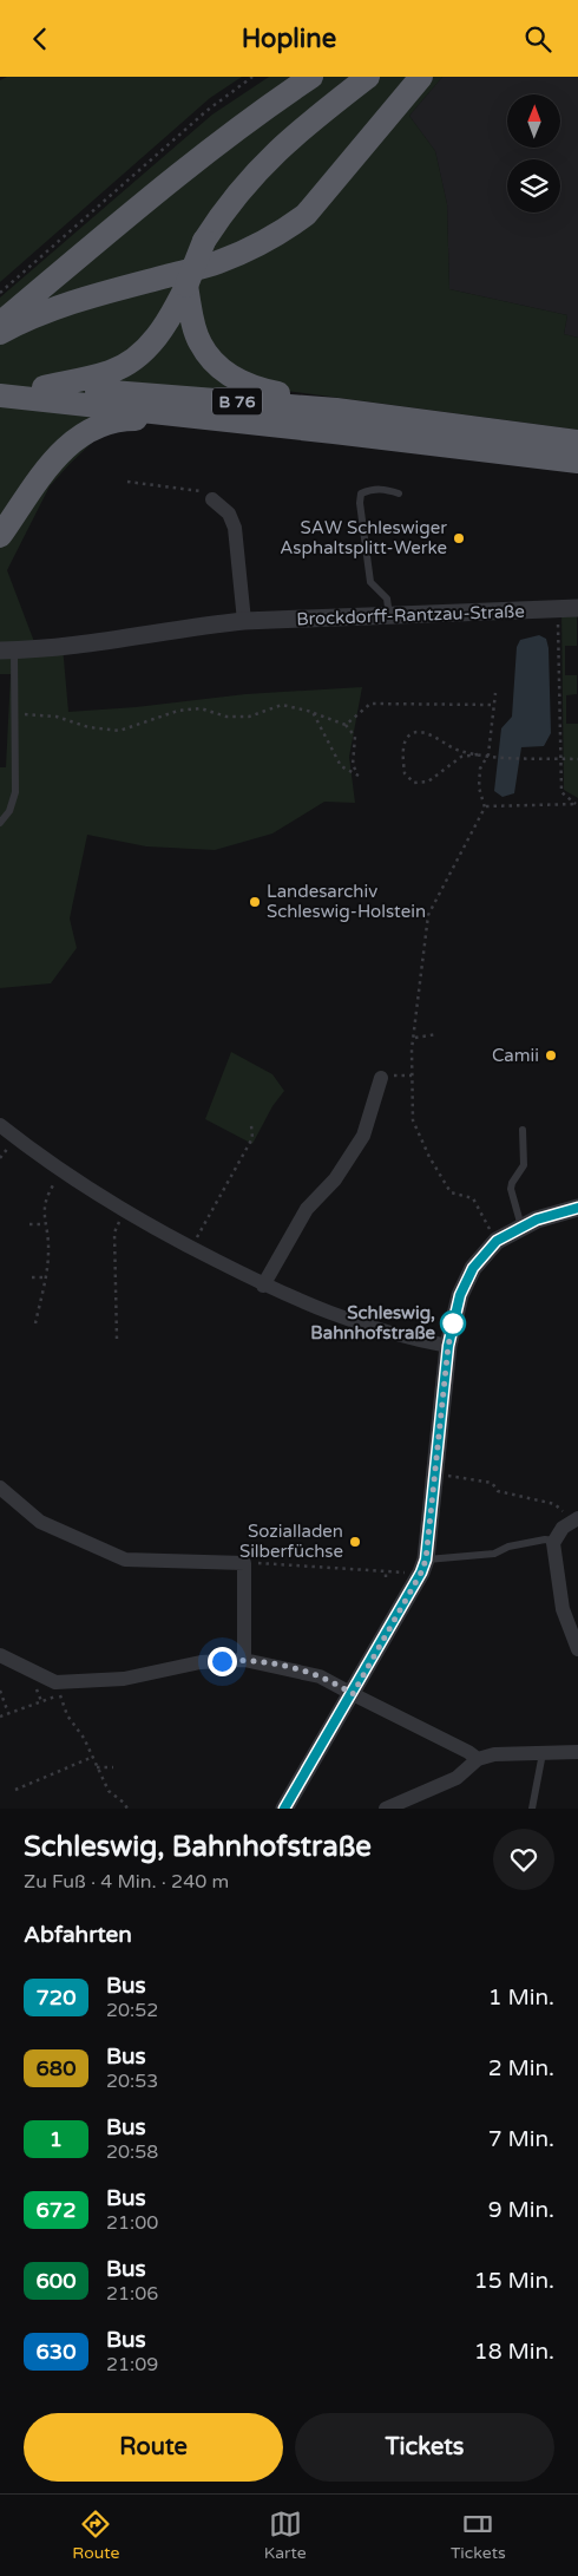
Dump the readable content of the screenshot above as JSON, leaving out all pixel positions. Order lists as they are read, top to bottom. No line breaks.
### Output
{"streets":{"highway":["B 76"],"street":["Brockdorff-Rantzau-Straße"]},"places":["SAW Schleswiger Asphaltsplitt-Werke","Landesarchiv Schleswig-Holstein","Camii","Schleswig, Bahnhofstraße","Sozialladen Silberfüchse"],"lines":["bus line 720"],"north":"top","page":{"header":"Hopline","heading":[["Schleswig, Bahnhofstraße","Zu Fuß · 4 Min. · 240 m"],"Abfahrten"],"list":[{"mark":"720","name":"Bus","note":"20:52","value":"1 Min."},{"mark":"680","name":"Bus","note":"20:53","value":"2 Min."},{"mark":"1","name":"Bus","note":"20:58","value":"7 Min."},{"mark":"672","name":"Bus","note":"21:00","value":"9 Min."},{"mark":"600","name":"Bus","note":"21:06","value":"15 Min."},{"mark":"630","name":"Bus","note":"21:09","value":"18 Min."}],"buttons":["Route","Tickets"],"tabs":["Route","Karte","Tickets"]}}
